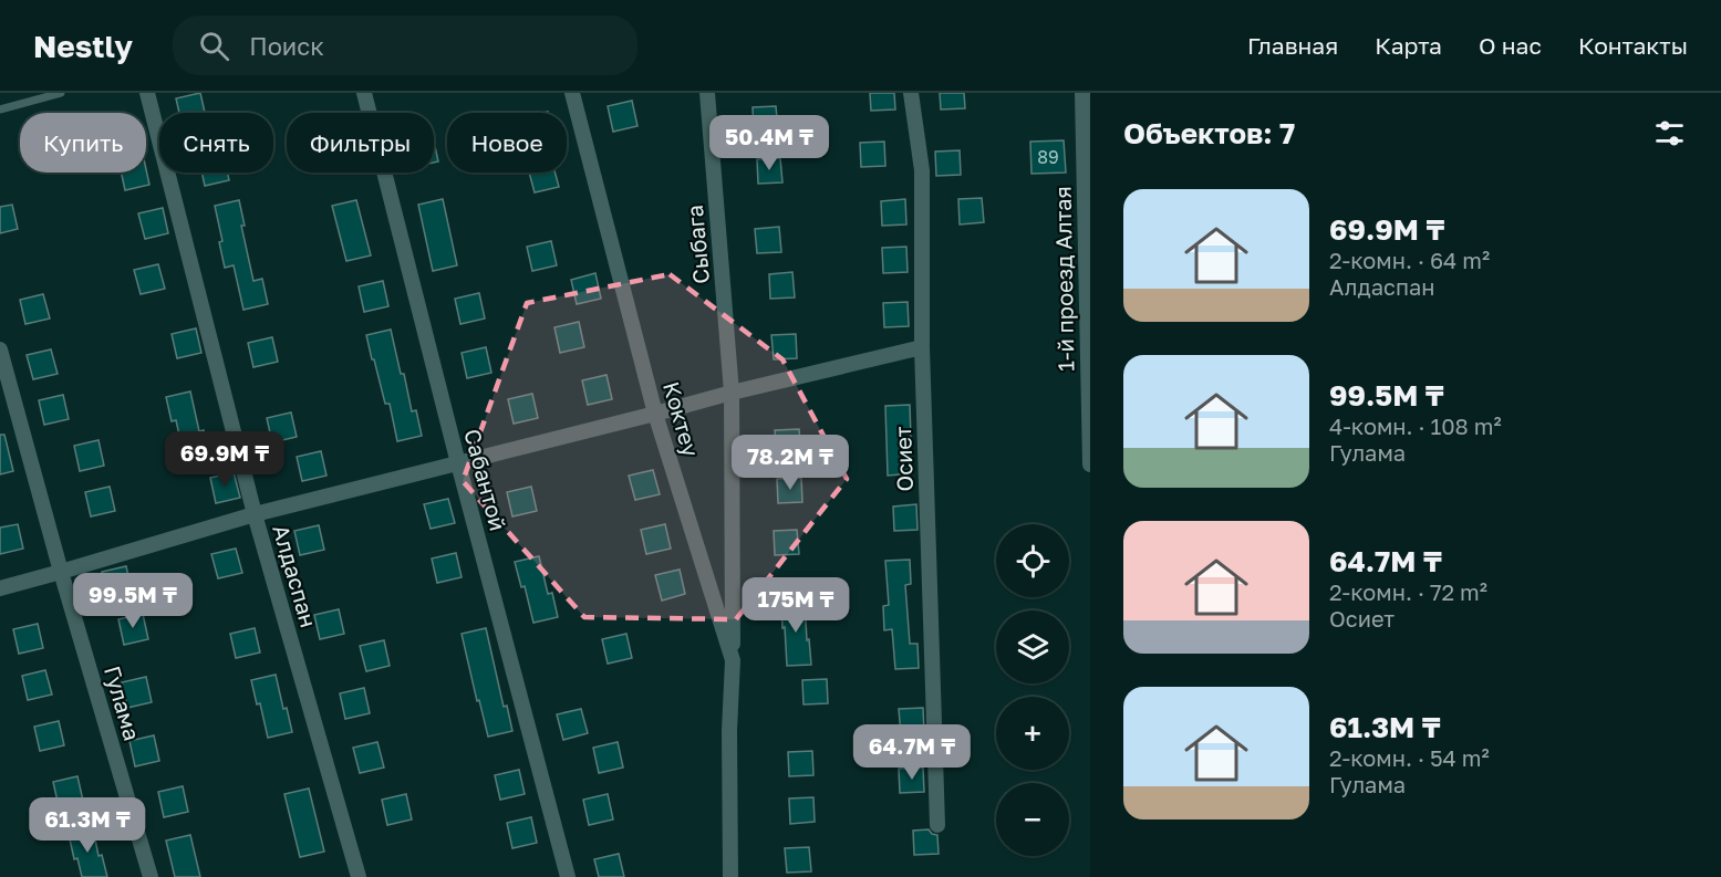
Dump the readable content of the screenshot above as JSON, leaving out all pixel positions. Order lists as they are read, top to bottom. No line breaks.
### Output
{"streets":{"street":["Сыбага","1-й проезд Алтая","Коктеу","Осиет","Сабантой","Алдаспан","Гулама"]},"crossings":[["Сыбага","Коктеу"]],"house_numbers":["89"],"page":{"header":"Nestly","search":"Поиск","nav":["Главная","Карта","О нас","Контакты"],"heading":"Объектов: 7","chip":["Купить","Снять","Фильтры","Новое"],"price":["50.4M ₸","69.9M ₸","78.2M ₸","99.5M ₸","175M ₸","64.7M ₸","61.3M ₸"],"list":[{"name":"69.9M ₸","note":"2-комн. · 64 m² · Алдаспан"},{"name":"99.5M ₸","note":"4-комн. · 108 m² · Гулама"},{"name":"64.7M ₸","note":"2-комн. · 72 m² · Осиет"},{"name":"61.3M ₸","note":"2-комн. · 54 m² · Гулама"}],"map_buttons":["+","−"]}}
